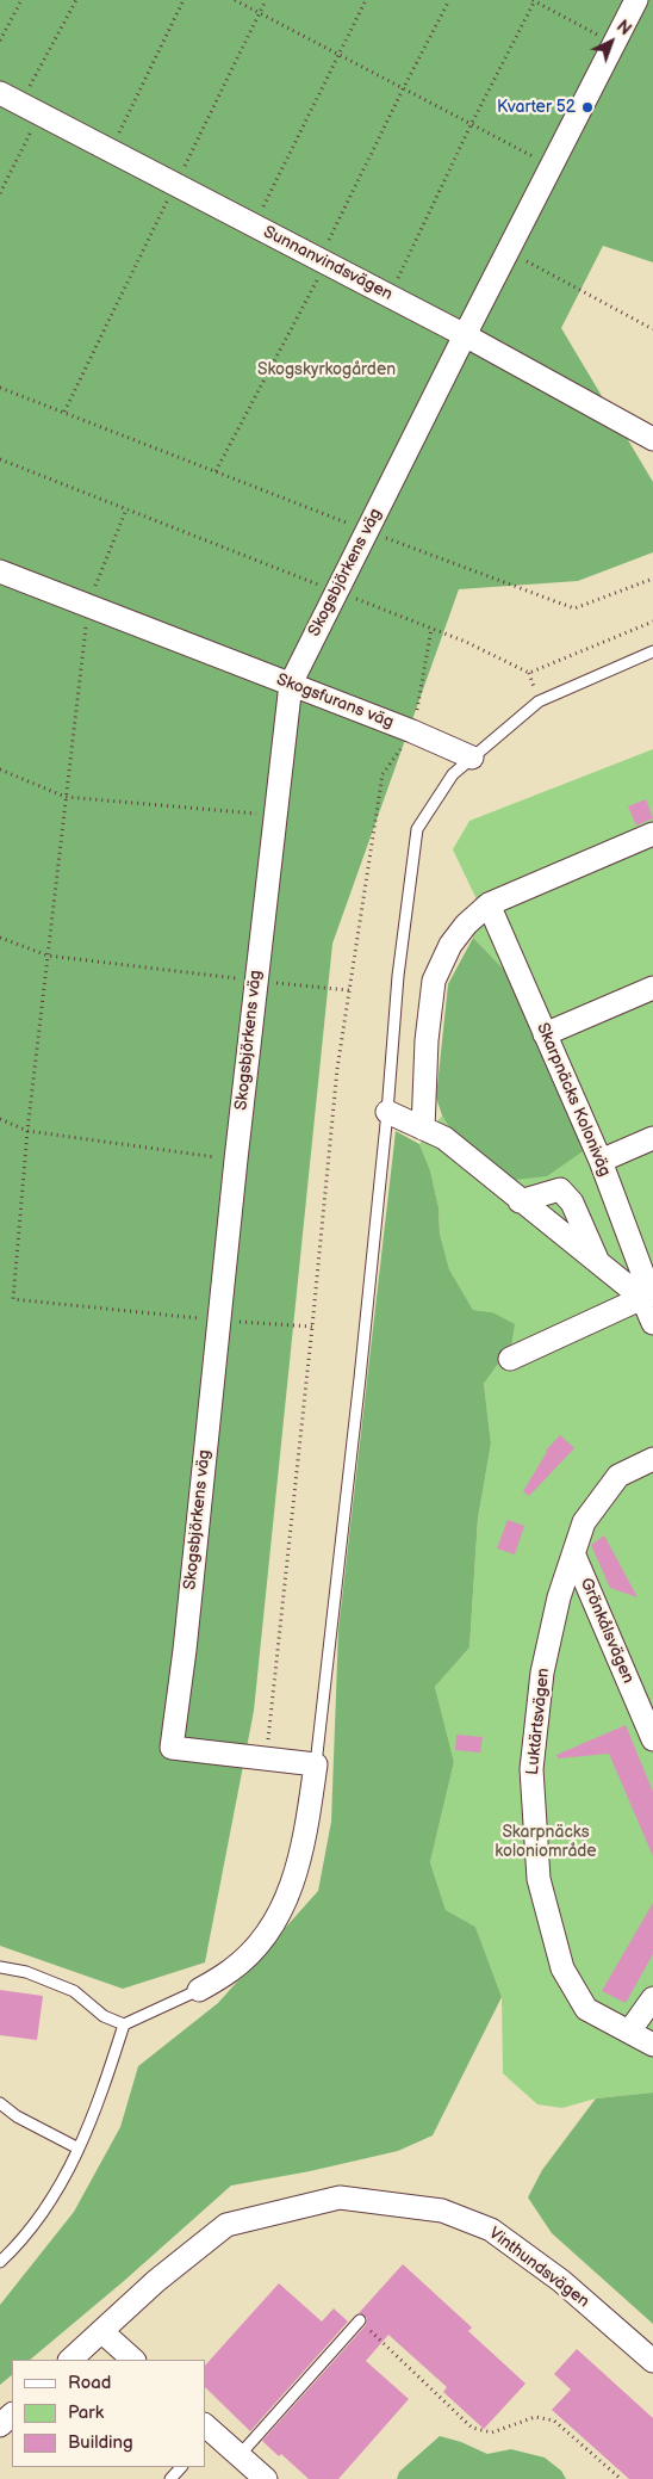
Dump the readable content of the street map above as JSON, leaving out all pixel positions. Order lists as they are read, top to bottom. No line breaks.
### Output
{"streets":{"street":["Sunnanvindsvägen","Skogsbjörkens väg","Skogsfurans väg","Skarpnäcks Koloniväg","Grönkålsvägen","Luktärtsvägen","Vinthundsvägen"]},"crossings":[["Sunnanvindsvägen","Skogsbjörkens väg"],["Skogsbjörkens väg","Skogsfurans väg"],["Grönkålsvägen","Luktärtsvägen"]],"parks":["Skogskyrkogården","Skarpnäcks koloniområde"],"places":["Kvarter 52"],"legend":["Road","Park","Building"],"north":"top right"}
